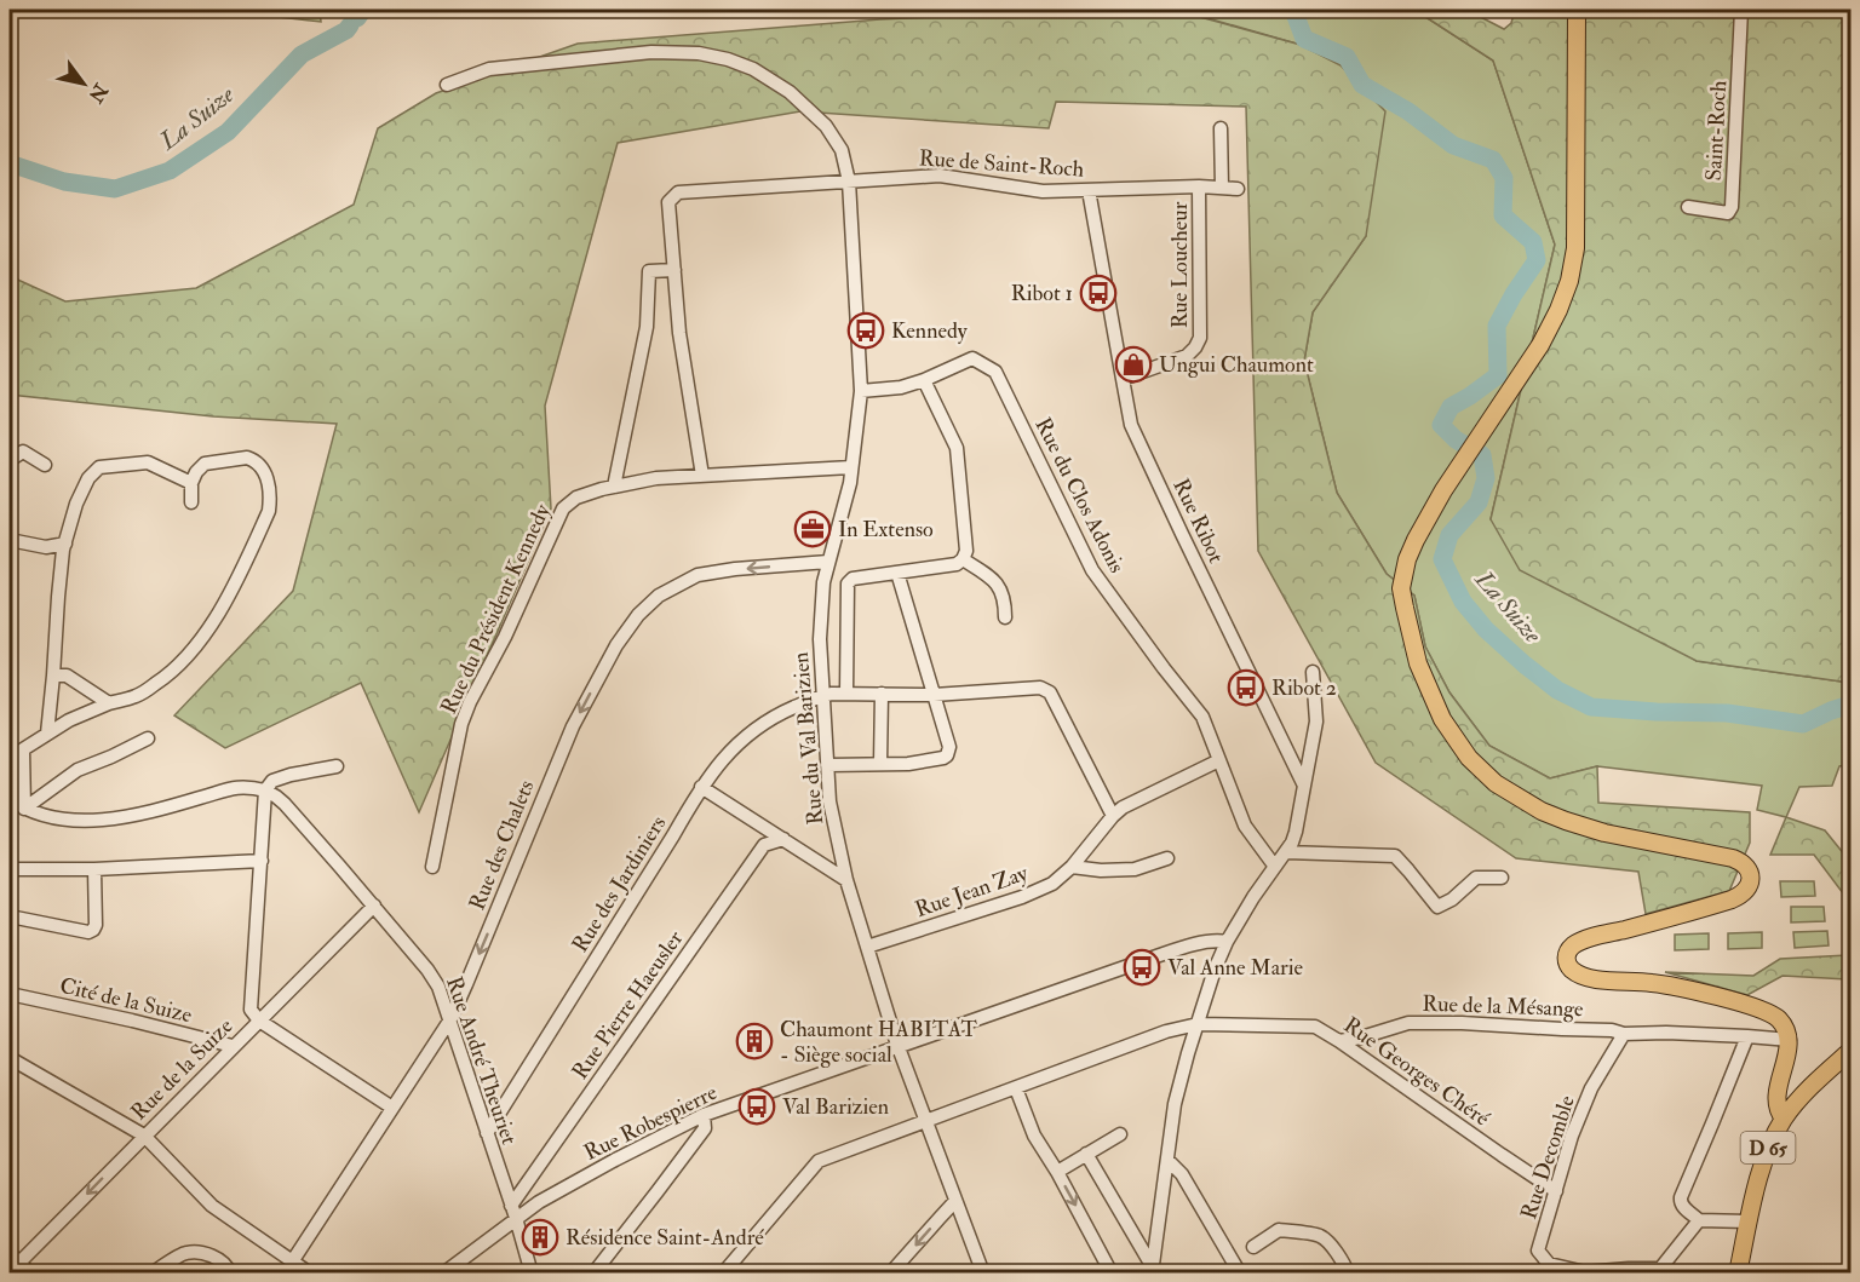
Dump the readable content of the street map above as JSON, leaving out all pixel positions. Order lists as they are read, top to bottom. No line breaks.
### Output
{"streets":{"main road":["D 65"],"street":["Saint-Roch","Rue de Saint-Roch","Rue Loucheur","Rue du Clos Adonis","Rue Ribot","Rue du Président Kennedy","Rue du Val Barizien","Rue des Chalets","Rue des Jardiniers","Rue Jean Zay","Cité de la Suize","Rue Pierre Haeusler","Rue de la Mésange","Rue André Theuriet","Rue de la Suize","Rue Georges Chéré","Rue Robespierre","Rue Decomble"]},"crossings":[["Rue de Saint-Roch","Rue Loucheur"],["Rue de Saint-Roch","Rue Ribot"],["Rue de Saint-Roch","Rue du Val Barizien"],["Rue Loucheur","Rue Ribot"],["Rue du Clos Adonis","Rue du Val Barizien"],["Rue du Clos Adonis","Rue Jean Zay"],["Rue du Président Kennedy","Rue du Val Barizien"],["Rue du Val Barizien","Rue des Chalets"],["Rue du Val Barizien","Rue des Jardiniers"],["Rue du Val Barizien","Rue Jean Zay"],["Rue du Val Barizien","Rue Georges Chéré"],["Rue du Val Barizien","Rue Robespierre"],["Rue des Chalets","Rue André Theuriet"],["Rue des Jardiniers","Rue André Theuriet"],["Cité de la Suize","Rue de la Suize"],["Rue Pierre Haeusler","Rue André Theuriet"],["Rue Pierre Haeusler","Rue Robespierre"],["Rue de la Mésange","Rue Georges Chéré"],["Rue de la Mésange","Rue Decomble"],["Rue André Theuriet","Rue de la Suize"],["Rue André Theuriet","Rue Robespierre"],["Rue Georges Chéré","Rue Decomble"]],"one_way":["Rue des Chalets","Rue de la Suize"],"water":["La Suize"],"places":{"bus stop":["Ribot 1","Kennedy","Ribot 2","Val Anne Marie","Val Barizien"],"shop":["Ungui Chaumont"],"office":["In Extenso"],"building":["Chaumont HABITAT - Siège social","Résidence Saint-André"]},"north":"bottom right"}
